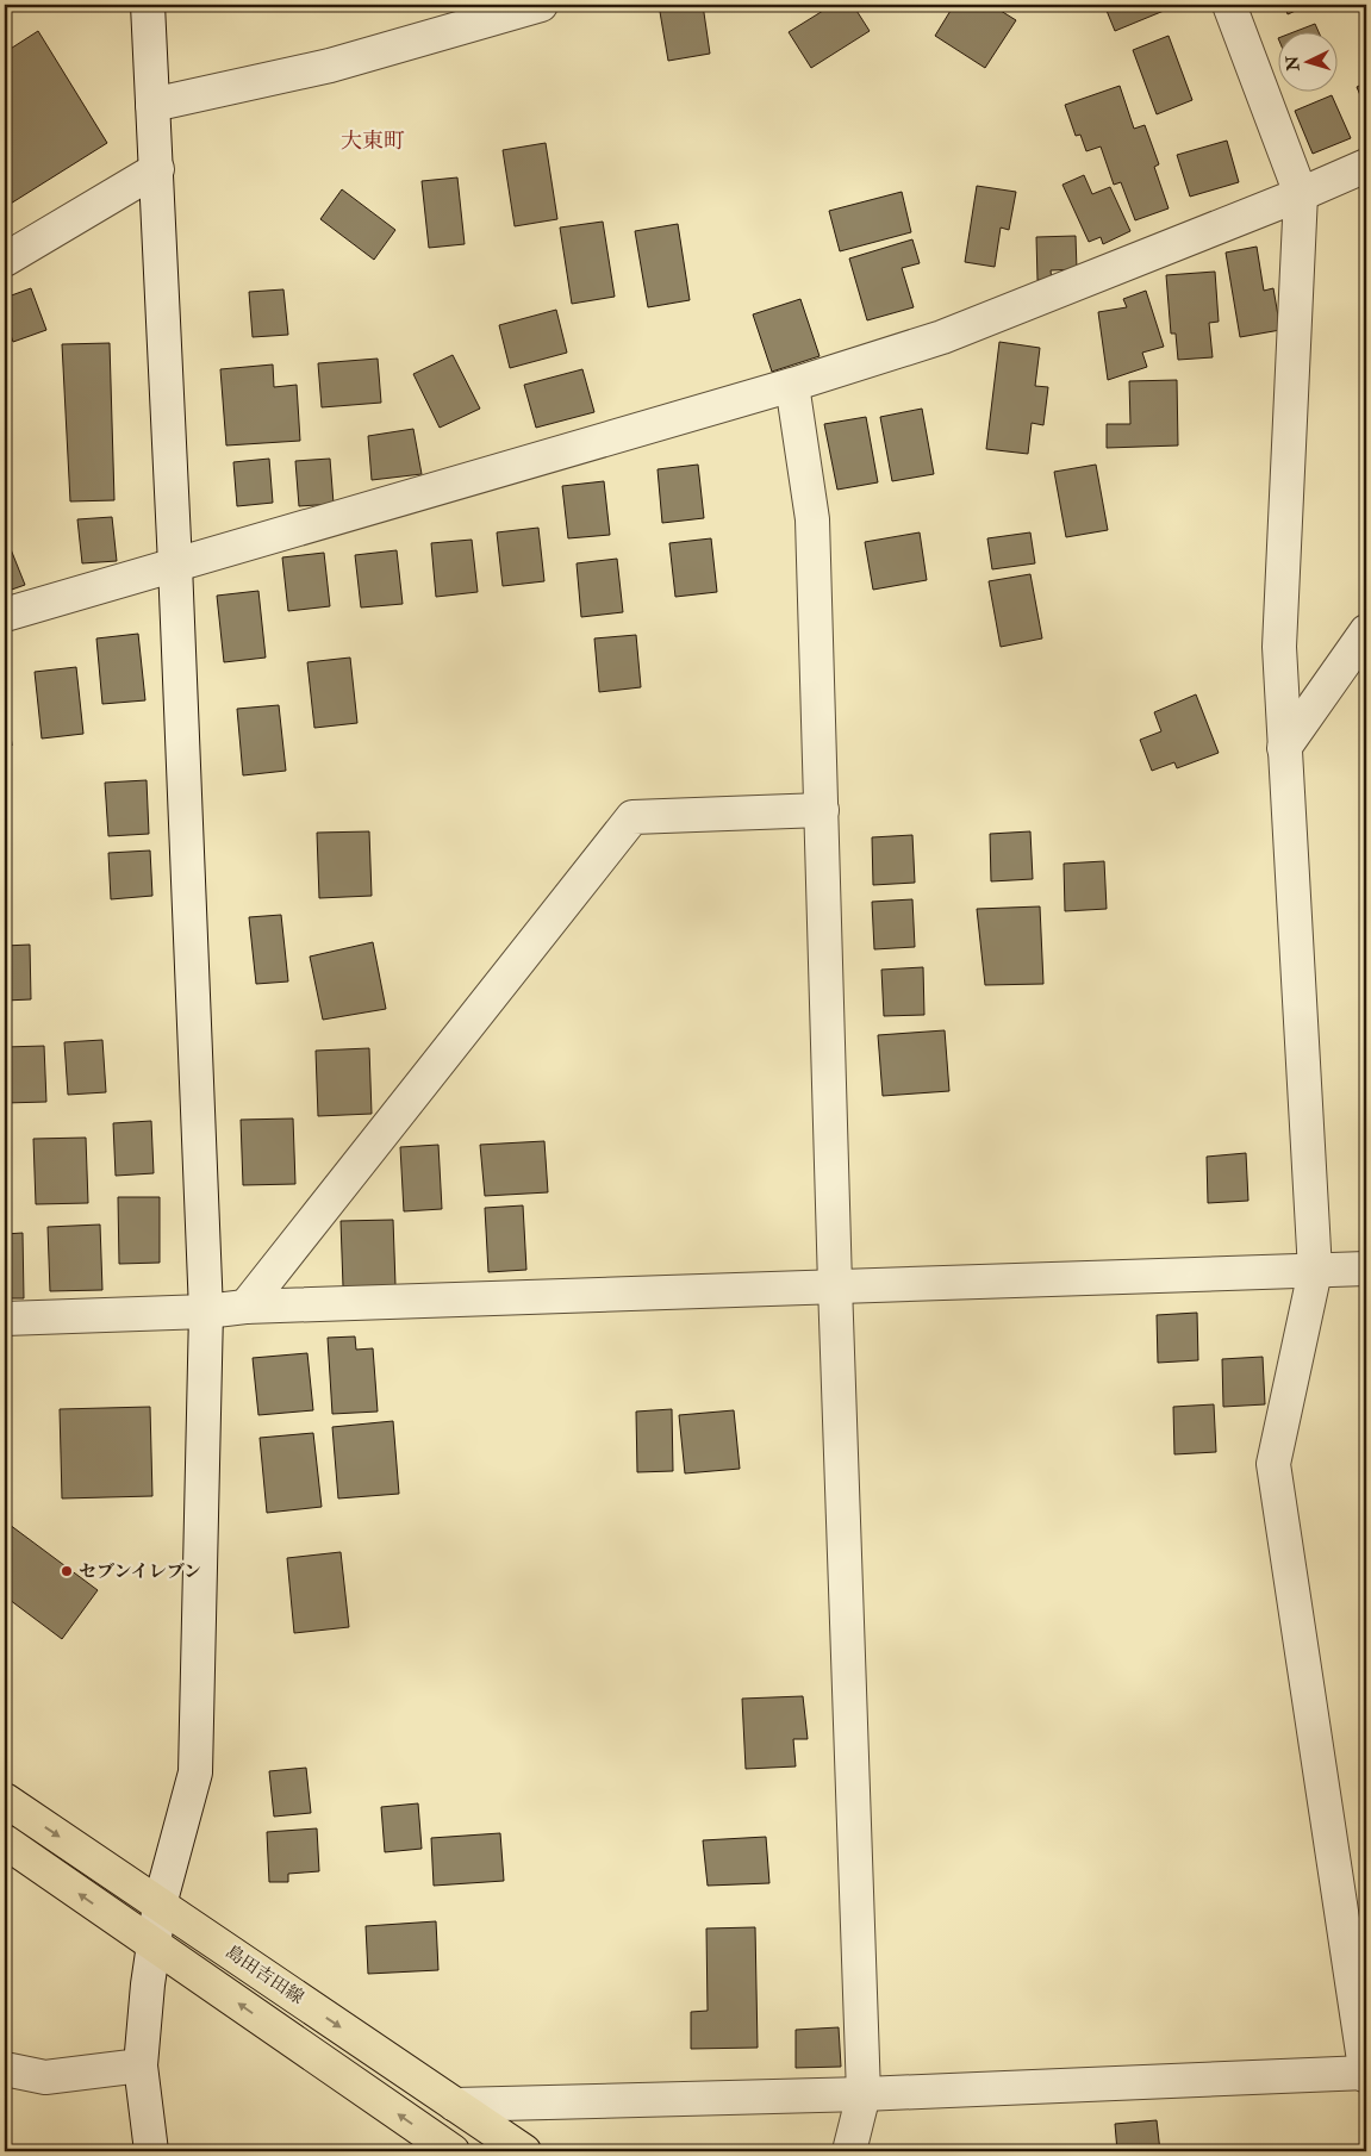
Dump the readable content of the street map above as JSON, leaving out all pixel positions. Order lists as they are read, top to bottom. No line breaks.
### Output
{"streets":{"main road":["島田吉田線"]},"districts":["大東町"],"places":["セブンイレブン"],"north":"left"}
